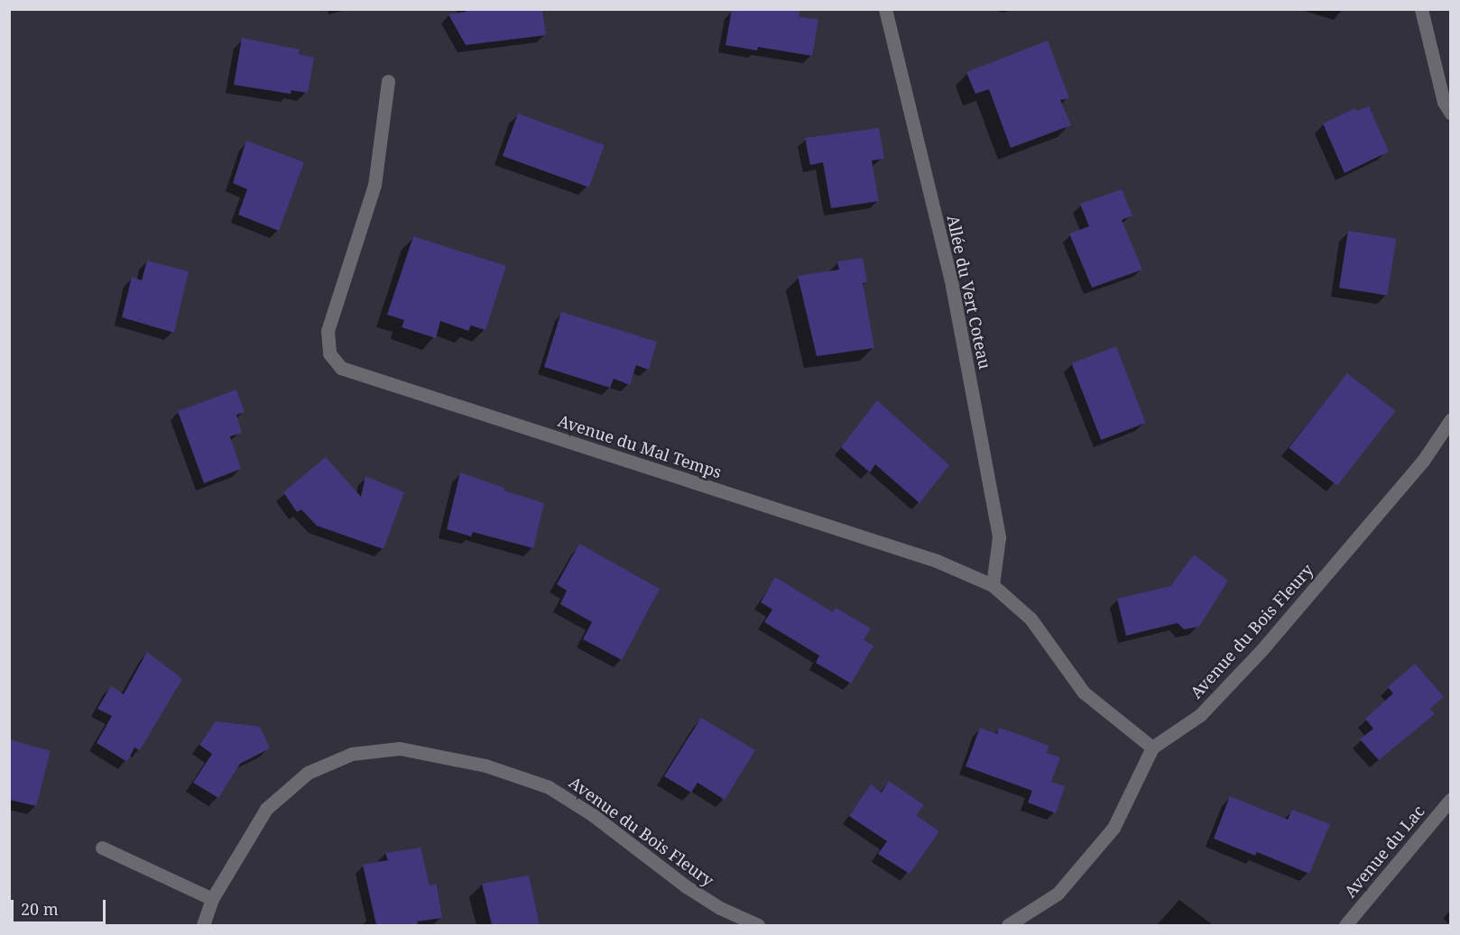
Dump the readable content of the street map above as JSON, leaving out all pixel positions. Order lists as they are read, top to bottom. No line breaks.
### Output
{"streets":{"street":["Allée du Vert Coteau","Avenue du Mal Temps","Avenue du Bois Fleury","Avenue du Lac"]},"crossings":[["Allée du Vert Coteau","Avenue du Mal Temps"],["Avenue du Mal Temps","Avenue du Bois Fleury"]],"scale_bar":"20 m"}
